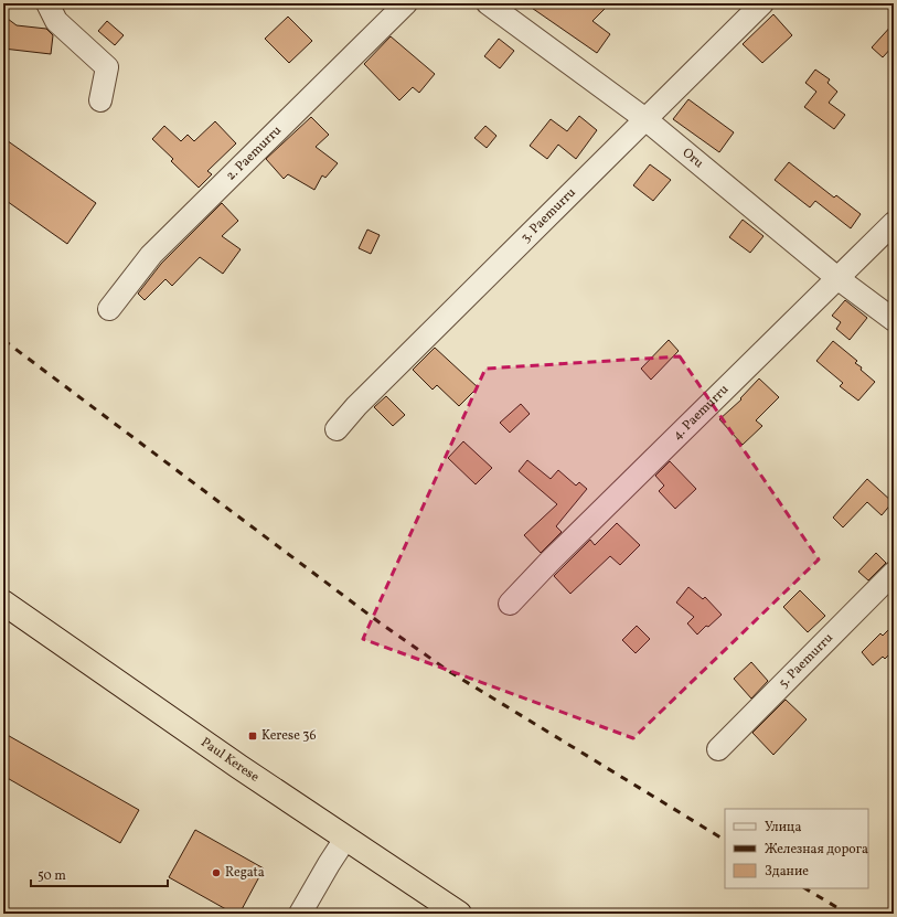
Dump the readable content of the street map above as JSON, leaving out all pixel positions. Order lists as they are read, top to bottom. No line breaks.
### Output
{"streets":{"highway":["Paul Kerese"],"street":["2. Paemurru","Oru","3. Paemurru","4. Paemurru","5. Paemurru"]},"crossings":[["Oru","3. Paemurru"],["Oru","4. Paemurru"]],"places":{"transit":["Kerese 36"],"other":["Regata"]},"legend":["Улица","Железная дорога","Здание"],"scale_bar":"50 m"}
